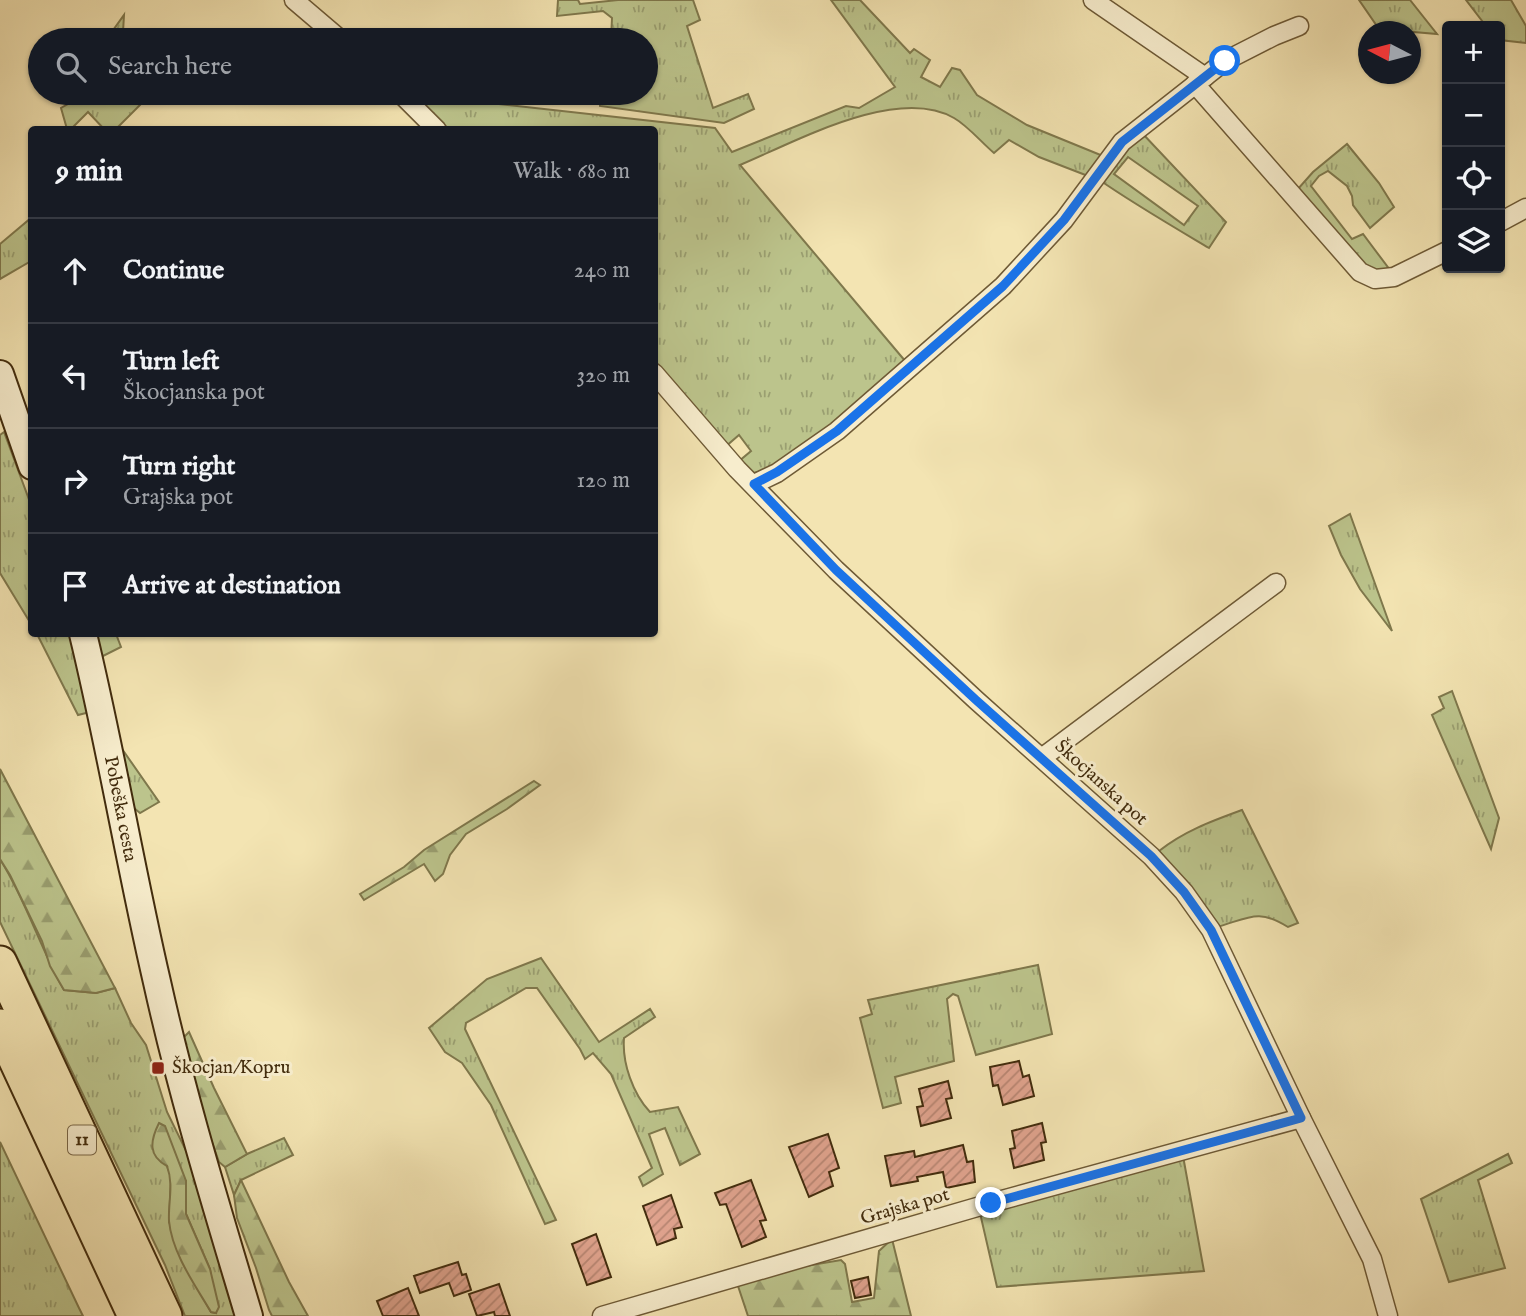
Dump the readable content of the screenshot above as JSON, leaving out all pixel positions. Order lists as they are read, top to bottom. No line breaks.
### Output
{"streets":{"highway":["11"],"street":["Škocjanska pot","Pobeška cesta","Grajska pot"]},"crossings":[["Škocjanska pot","Grajska pot"]],"places":{"transit":["Škocjan/Kopru"]},"north":"left","page":{"map_buttons":["+","−"],"search":"Search here","heading":["9 min","Walk · 680 m"],"list":[["Continue","240 m"],["Turn left","Škocjanska pot","320 m"],["Turn right","Grajska pot","120 m"],"Arrive at destination"]}}
